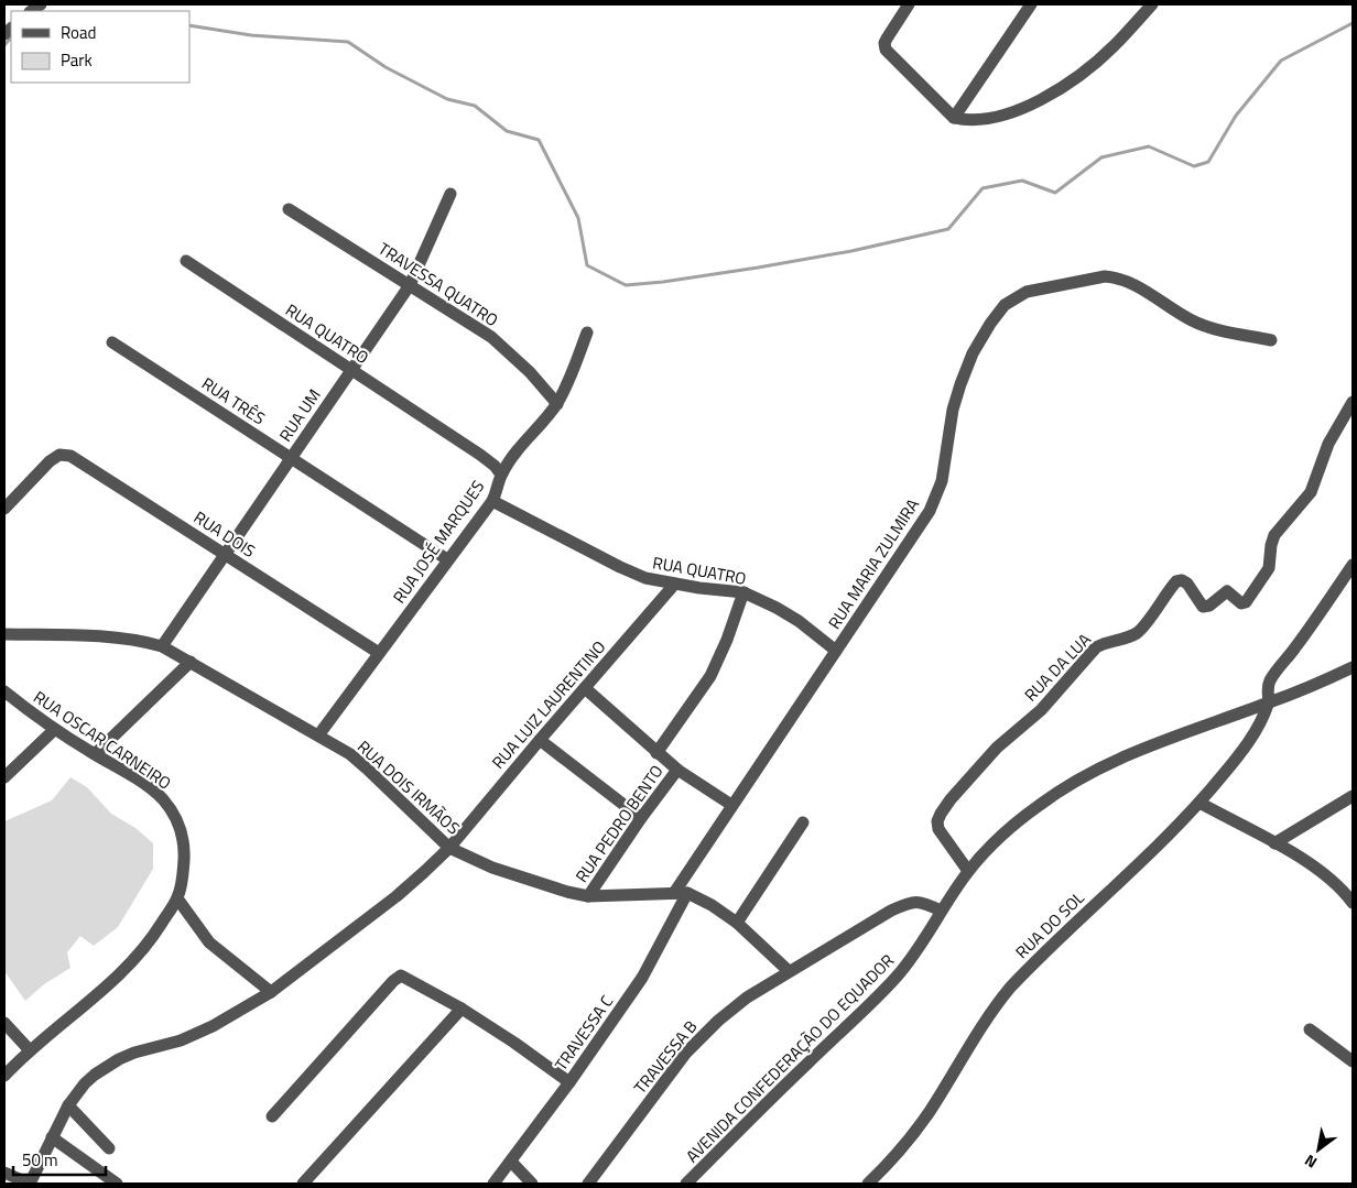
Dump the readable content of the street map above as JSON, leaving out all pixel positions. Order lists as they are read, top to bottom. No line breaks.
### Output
{"streets":{"street":["TRAVESSA QUATRO","RUA QUATRO","RUA TRÊS","RUA UM","RUA DOIS","RUA JOSÉ MARQUES","RUA MARIA ZULMIRA","RUA DA LUA","RUA LUIZ LAURENTINO","RUA OSCAR CARNEIRO","RUA DOIS IRMÃOS","RUA PEDRO BENTO","RUA DO SOL","TRAVESSA C","TRAVESSA B","AVENIDA CONFEDERAÇÃO DO EQUADOR"]},"crossings":[["TRAVESSA QUATRO","RUA UM"],["TRAVESSA QUATRO","RUA JOSÉ MARQUES"],["RUA QUATRO","RUA UM"],["RUA QUATRO","RUA JOSÉ MARQUES"],["RUA QUATRO","RUA MARIA ZULMIRA"],["RUA QUATRO","RUA LUIZ LAURENTINO"],["RUA QUATRO","RUA PEDRO BENTO"],["RUA TRÊS","RUA UM"],["RUA TRÊS","RUA JOSÉ MARQUES"],["RUA UM","RUA DOIS"],["RUA UM","RUA DOIS IRMÃOS"],["RUA DOIS","RUA JOSÉ MARQUES"],["RUA JOSÉ MARQUES","RUA DOIS IRMÃOS"],["RUA MARIA ZULMIRA","RUA DOIS IRMÃOS"],["RUA DA LUA","AVENIDA CONFEDERAÇÃO DO EQUADOR"],["RUA LUIZ LAURENTINO","RUA DOIS IRMÃOS"],["RUA DOIS IRMÃOS","RUA PEDRO BENTO"],["RUA DOIS IRMÃOS","TRAVESSA C"],["RUA DOIS IRMÃOS","TRAVESSA B"],["RUA DO SOL","AVENIDA CONFEDERAÇÃO DO EQUADOR"],["TRAVESSA B","AVENIDA CONFEDERAÇÃO DO EQUADOR"]],"legend":["Road","Park"],"scale_bar":"50 m","north":"bottom left"}
